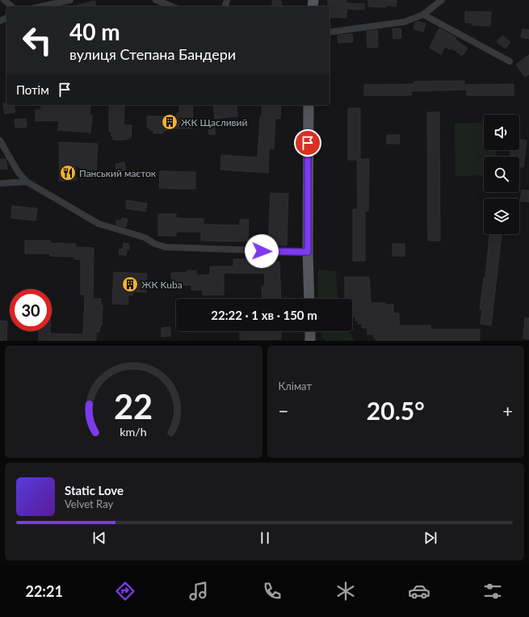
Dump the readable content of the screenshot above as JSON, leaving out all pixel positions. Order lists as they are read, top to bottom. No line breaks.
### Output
{"places":{"building":["ЖК Щасливий","ЖК Kuba"],"restaurant":["Панський маєток"]},"page":{"turn":["40 m","вулиця Степана Бандери"],"then":"Потім","limit":"30","trip":"22:22 · 1 хв · 150 m","tile":"Клімат","heat":["−","20.5°","+"],"song":["Static Love","Velvet Ray"],"tabs":"22:21","gauge":["22","km/h"]}}
